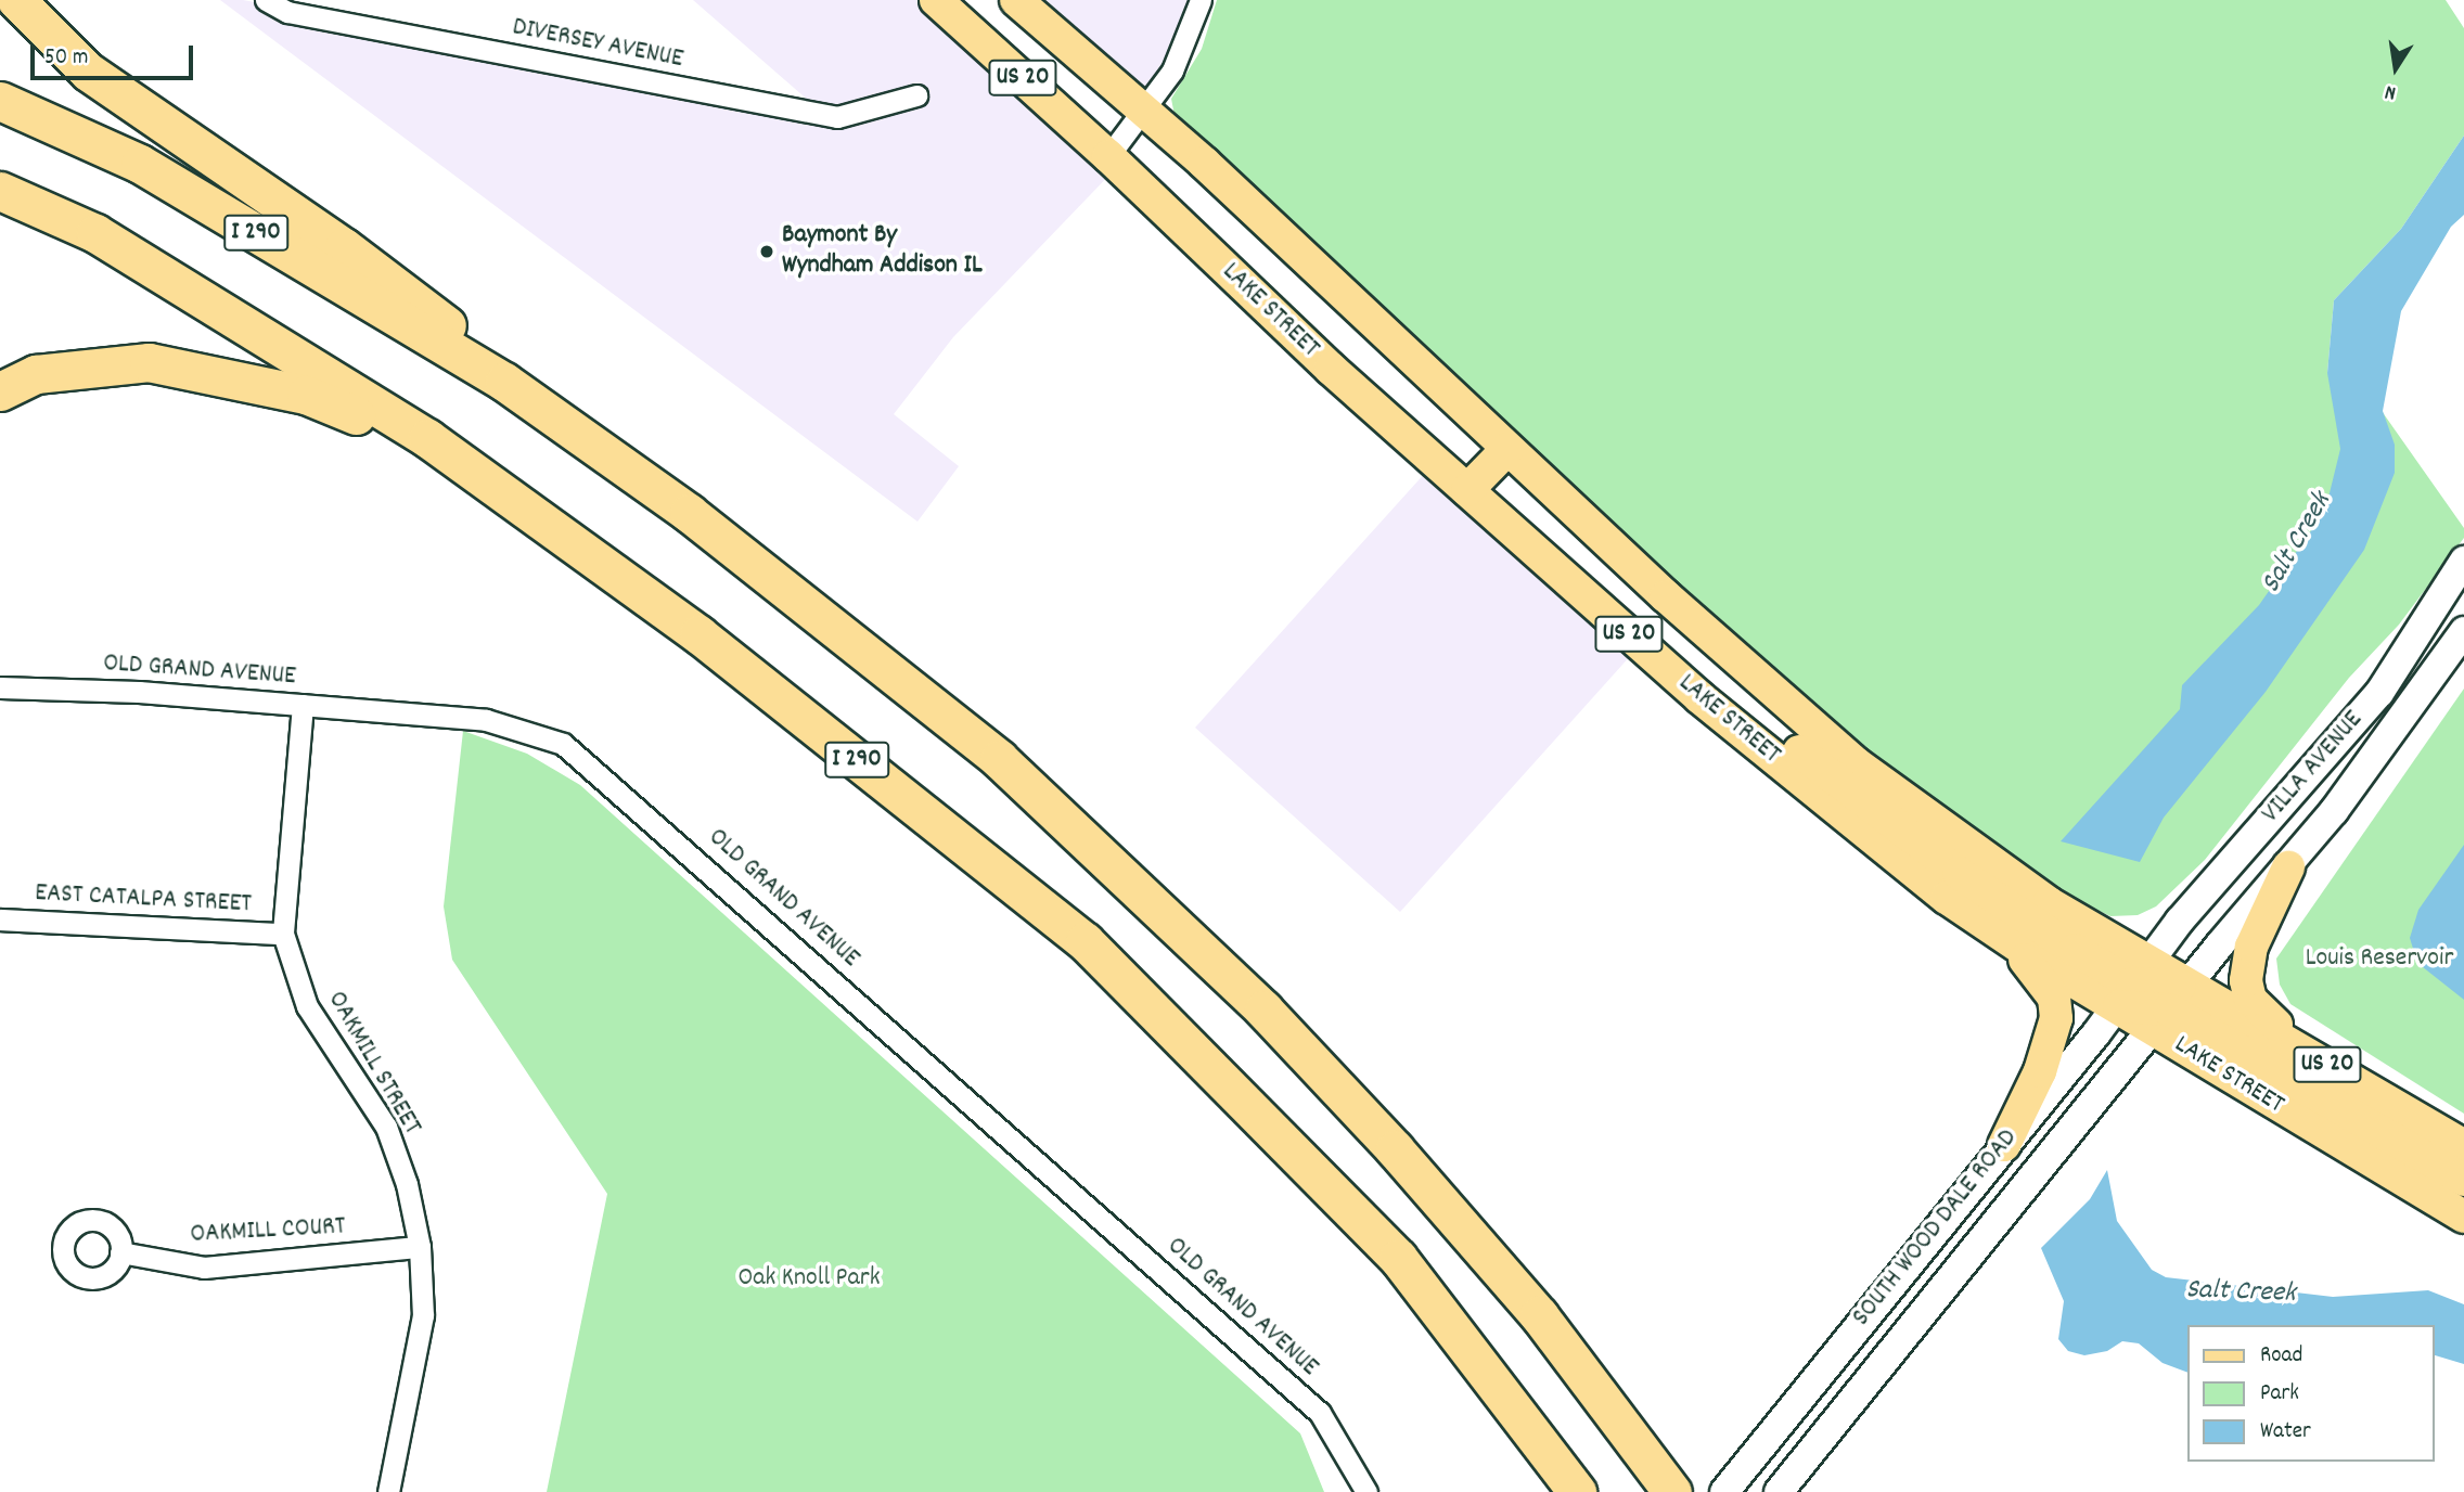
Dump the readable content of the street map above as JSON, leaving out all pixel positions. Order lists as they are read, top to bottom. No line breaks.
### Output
{"streets":{"highway":["I 290"],"main road":["US 20","LAKE STREET","VILLA AVENUE","SOUTH WOOD DALE ROAD"],"street":["DIVERSEY AVENUE","OLD GRAND AVENUE","EAST CATALPA STREET","OAKMILL STREET","OAKMILL COURT"]},"crossings":[["LAKE STREET","VILLA AVENUE"],["LAKE STREET","SOUTH WOOD DALE ROAD"],["OLD GRAND AVENUE","OAKMILL STREET"],["VILLA AVENUE","SOUTH WOOD DALE ROAD"],["EAST CATALPA STREET","OAKMILL STREET"],["OAKMILL STREET","OAKMILL COURT"]],"water":["Salt Creek"],"parks":["Louis Reservoir","Oak Knoll Park"],"places":["Baymont By Wyndham Addison IL"],"legend":["Road","Park","Water"],"scale_bar":"50 m","north":"bottom"}
